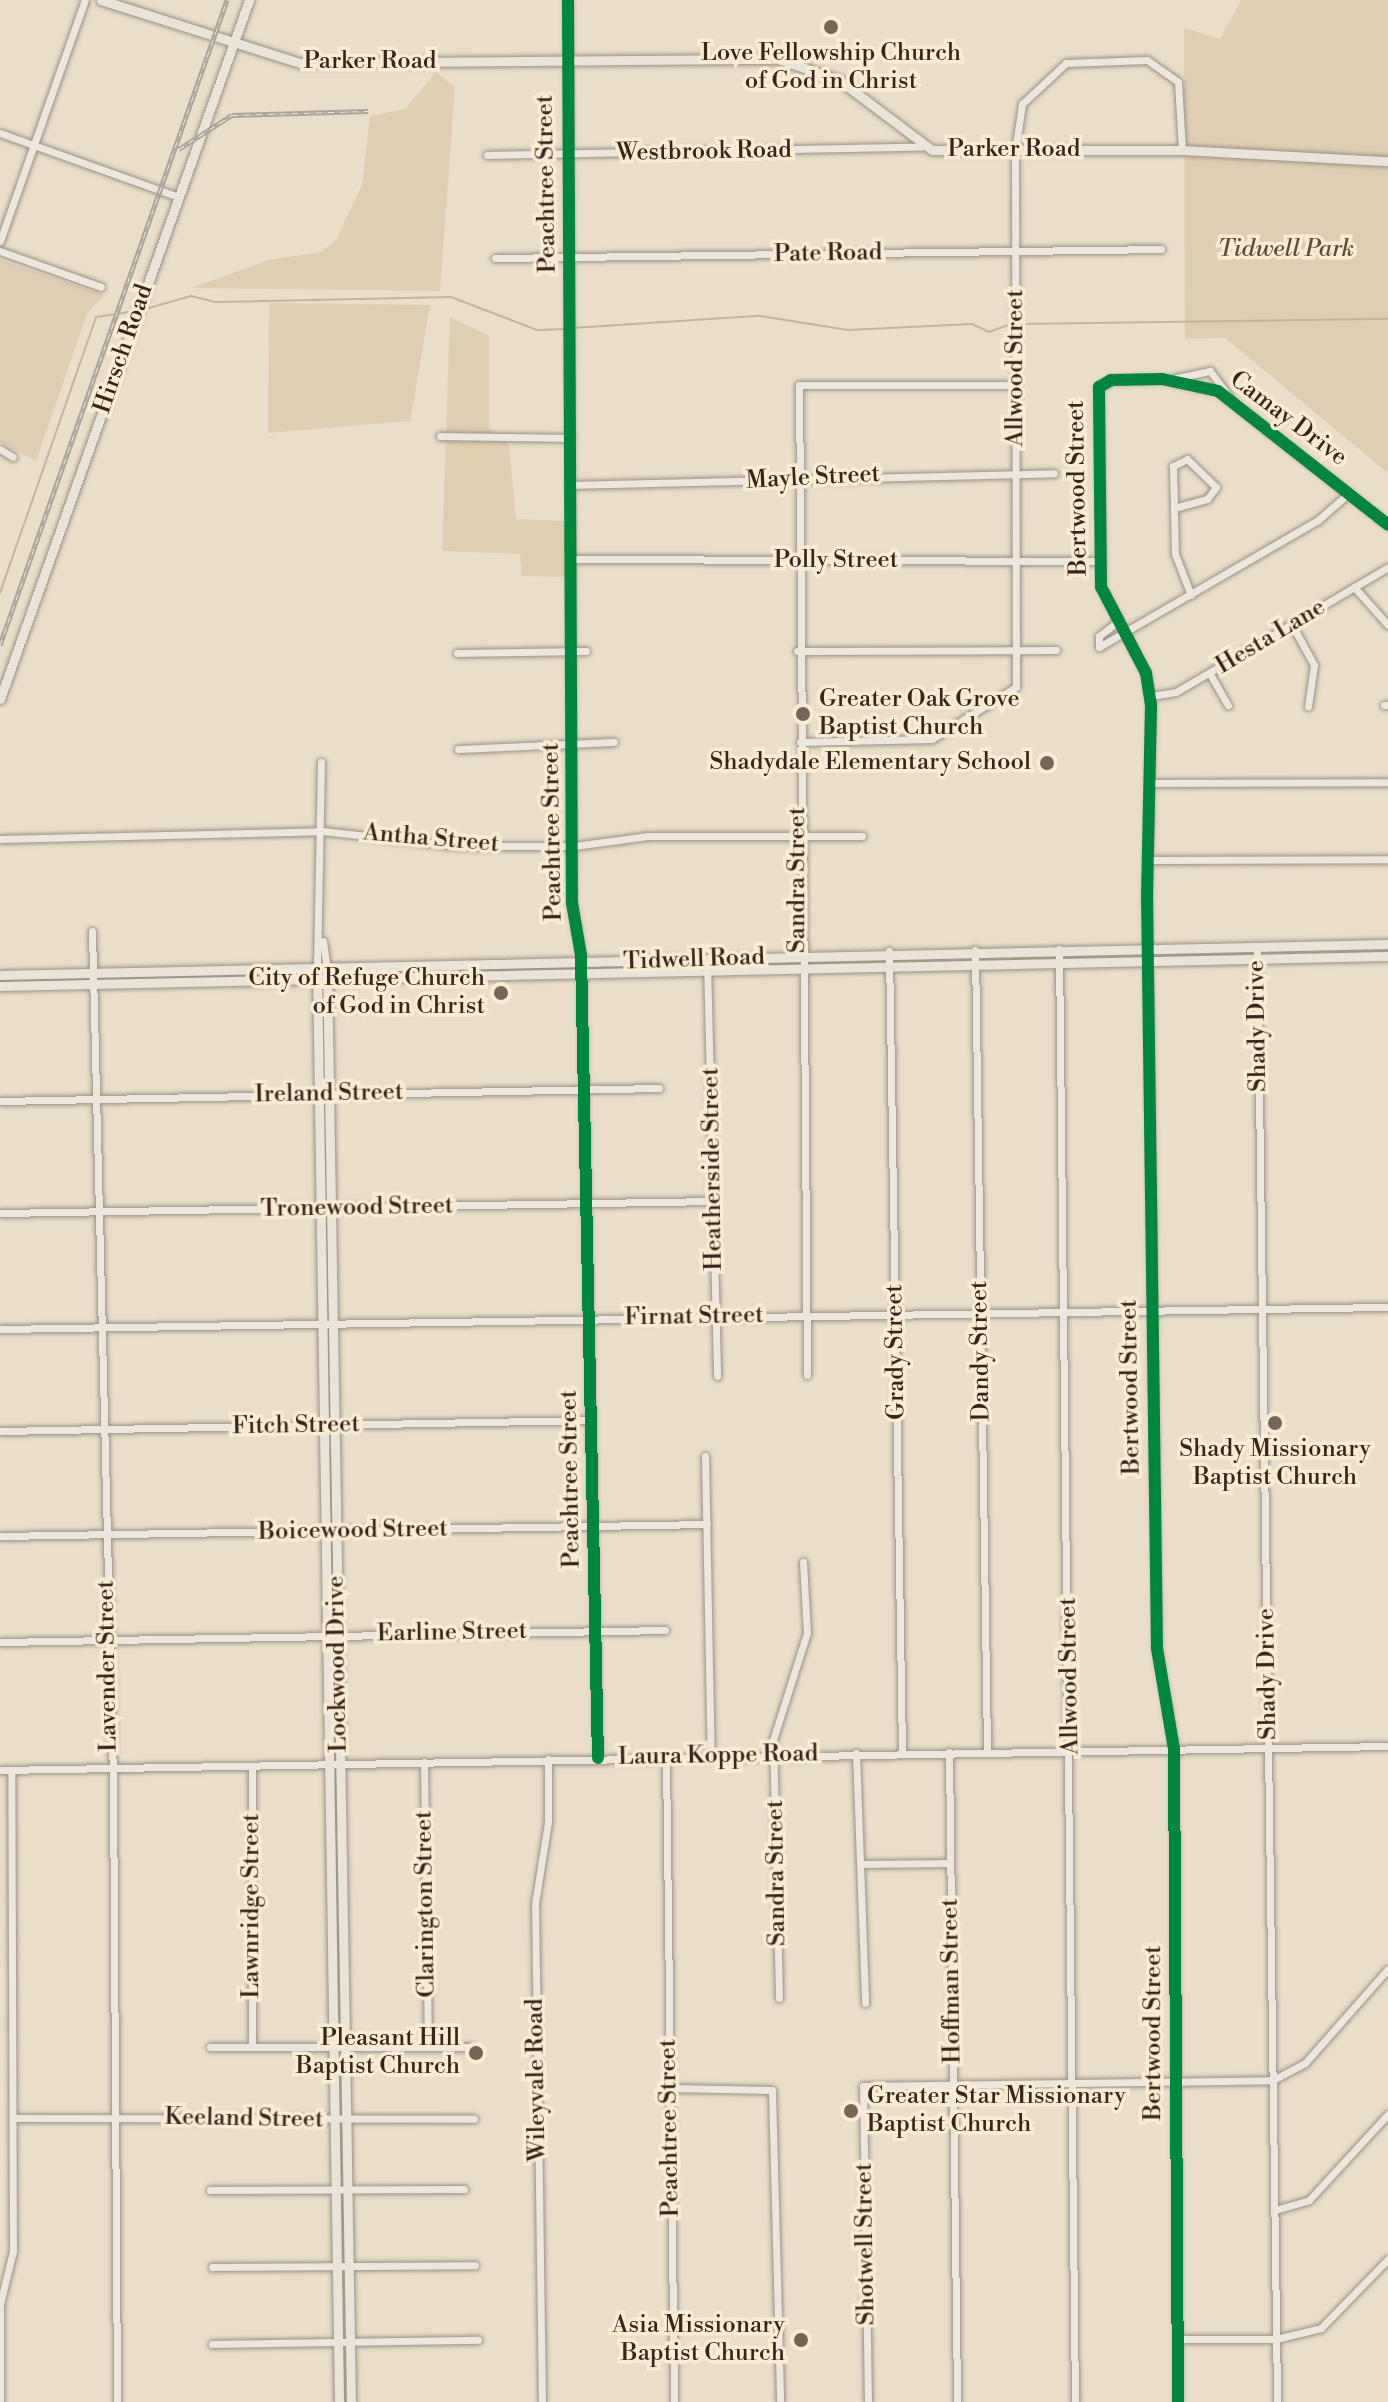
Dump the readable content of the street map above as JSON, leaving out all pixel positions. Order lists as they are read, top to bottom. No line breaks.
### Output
{"streets":{"main road":["Parker Road","Hirsch Road","Tidwell Road","Lockwood Drive"],"street":["Westbrook Road","Peachtree Street","Pate Road","Allwood Street","Camay Drive","Mayle Street","Bertwood Street","Polly Street","Hesta Lane","Antha Street","Sandra Street","Shady Drive","Ireland Street","Heatherside Street","Tronewood Street","Firnat Street","Dandy Street","Grady Street","Fitch Street","Boicewood Street","Earline Street","Lavender Street","Laura Koppe Road","Clarington Street","Lawnridge Street","Hoffman Street","Wileyvale Road","Keeland Street","Shotwell Street"]},"crossings":[["Parker Road","Westbrook Road"],["Parker Road","Peachtree Street"],["Parker Road","Hirsch Road"],["Parker Road","Allwood Street"],["Westbrook Road","Peachtree Street"],["Peachtree Street","Pate Road"],["Peachtree Street","Mayle Street"],["Peachtree Street","Polly Street"],["Peachtree Street","Antha Street"],["Peachtree Street","Tidwell Road"],["Peachtree Street","Ireland Street"],["Peachtree Street","Tronewood Street"],["Peachtree Street","Firnat Street"],["Peachtree Street","Fitch Street"],["Peachtree Street","Boicewood Street"],["Peachtree Street","Earline Street"],["Peachtree Street","Laura Koppe Road"],["Pate Road","Allwood Street"],["Allwood Street","Mayle Street"],["Allwood Street","Polly Street"],["Allwood Street","Sandra Street"],["Allwood Street","Tidwell Road"],["Allwood Street","Firnat Street"],["Allwood Street","Laura Koppe Road"],["Camay Drive","Bertwood Street"],["Mayle Street","Sandra Street"],["Bertwood Street","Polly Street"],["Bertwood Street","Hesta Lane"],["Bertwood Street","Tidwell Road"],["Bertwood Street","Firnat Street"],["Bertwood Street","Laura Koppe Road"],["Polly Street","Sandra Street"],["Antha Street","Sandra Street"],["Antha Street","Lockwood Drive"],["Sandra Street","Tidwell Road"],["Sandra Street","Firnat Street"],["Sandra Street","Laura Koppe Road"],["Tidwell Road","Shady Drive"],["Tidwell Road","Heatherside Street"],["Tidwell Road","Dandy Street"],["Tidwell Road","Grady Street"],["Tidwell Road","Lockwood Drive"],["Tidwell Road","Lavender Street"],["Shady Drive","Firnat Street"],["Shady Drive","Laura Koppe Road"],["Ireland Street","Lockwood Drive"],["Ireland Street","Lavender Street"],["Heatherside Street","Tronewood Street"],["Heatherside Street","Firnat Street"],["Tronewood Street","Lockwood Drive"],["Tronewood Street","Lavender Street"],["Firnat Street","Dandy Street"],["Firnat Street","Grady Street"],["Firnat Street","Lockwood Drive"],["Firnat Street","Lavender Street"],["Dandy Street","Laura Koppe Road"],["Grady Street","Laura Koppe Road"],["Fitch Street","Lockwood Drive"],["Fitch Street","Lavender Street"],["Boicewood Street","Lockwood Drive"],["Boicewood Street","Lavender Street"],["Earline Street","Lockwood Drive"],["Earline Street","Lavender Street"],["Lockwood Drive","Laura Koppe Road"],["Lockwood Drive","Keeland Street"],["Lavender Street","Laura Koppe Road"],["Lavender Street","Keeland Street"],["Laura Koppe Road","Clarington Street"],["Laura Koppe Road","Lawnridge Street"],["Laura Koppe Road","Hoffman Street"],["Laura Koppe Road","Wileyvale Road"],["Hoffman Street","Shotwell Street"]],"parks":["Tidwell Park"],"places":["Love Fellowship Church of God in Christ","Greater Oak Grove Baptist Church","Shadydale Elementary School","City of Refuge Church of God in Christ","Shady Missionary Baptist Church","Pleasant Hill Baptist Church","Greater Star Missionary Baptist Church","Asia Missionary Baptist Church"]}
